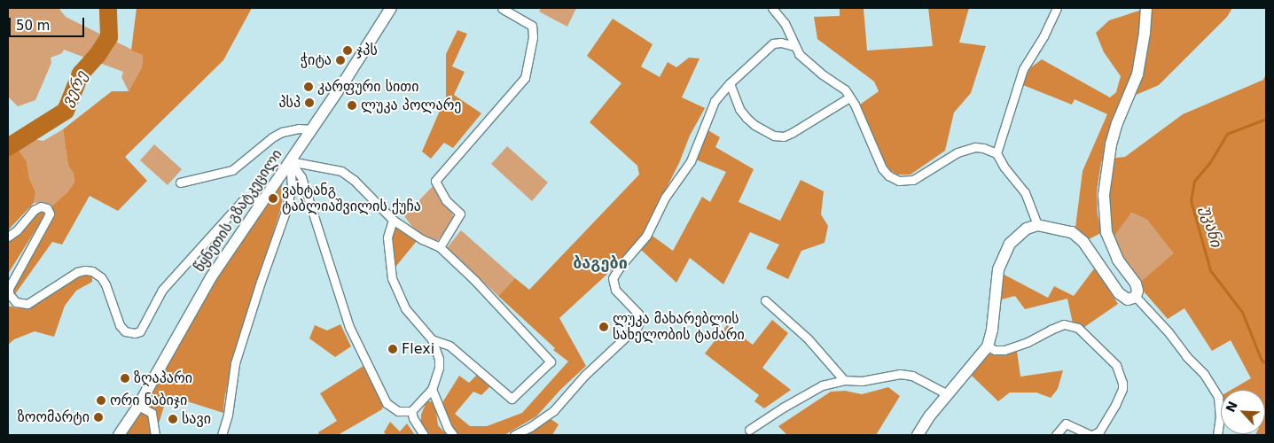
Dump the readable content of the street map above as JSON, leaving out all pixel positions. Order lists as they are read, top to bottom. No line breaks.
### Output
{"streets":{"street":["წყნეთის გზატკეცილი"]},"districts":["ბაგები"],"water":["ვერე","უკანი"],"places":["ჯპს","ჭიტა","კარფური სითი","პსპ","ლუკა პოლარე","ვახტანგ ტაბლიაშვილის ქუჩა","ლუკა მახარებლის სახელობის ტაძარი","Flexi","ზღაპარი","ორი ნაბიჯი","ზოომარტი","სავი"],"scale_bar":"50 m","north":"top left"}
